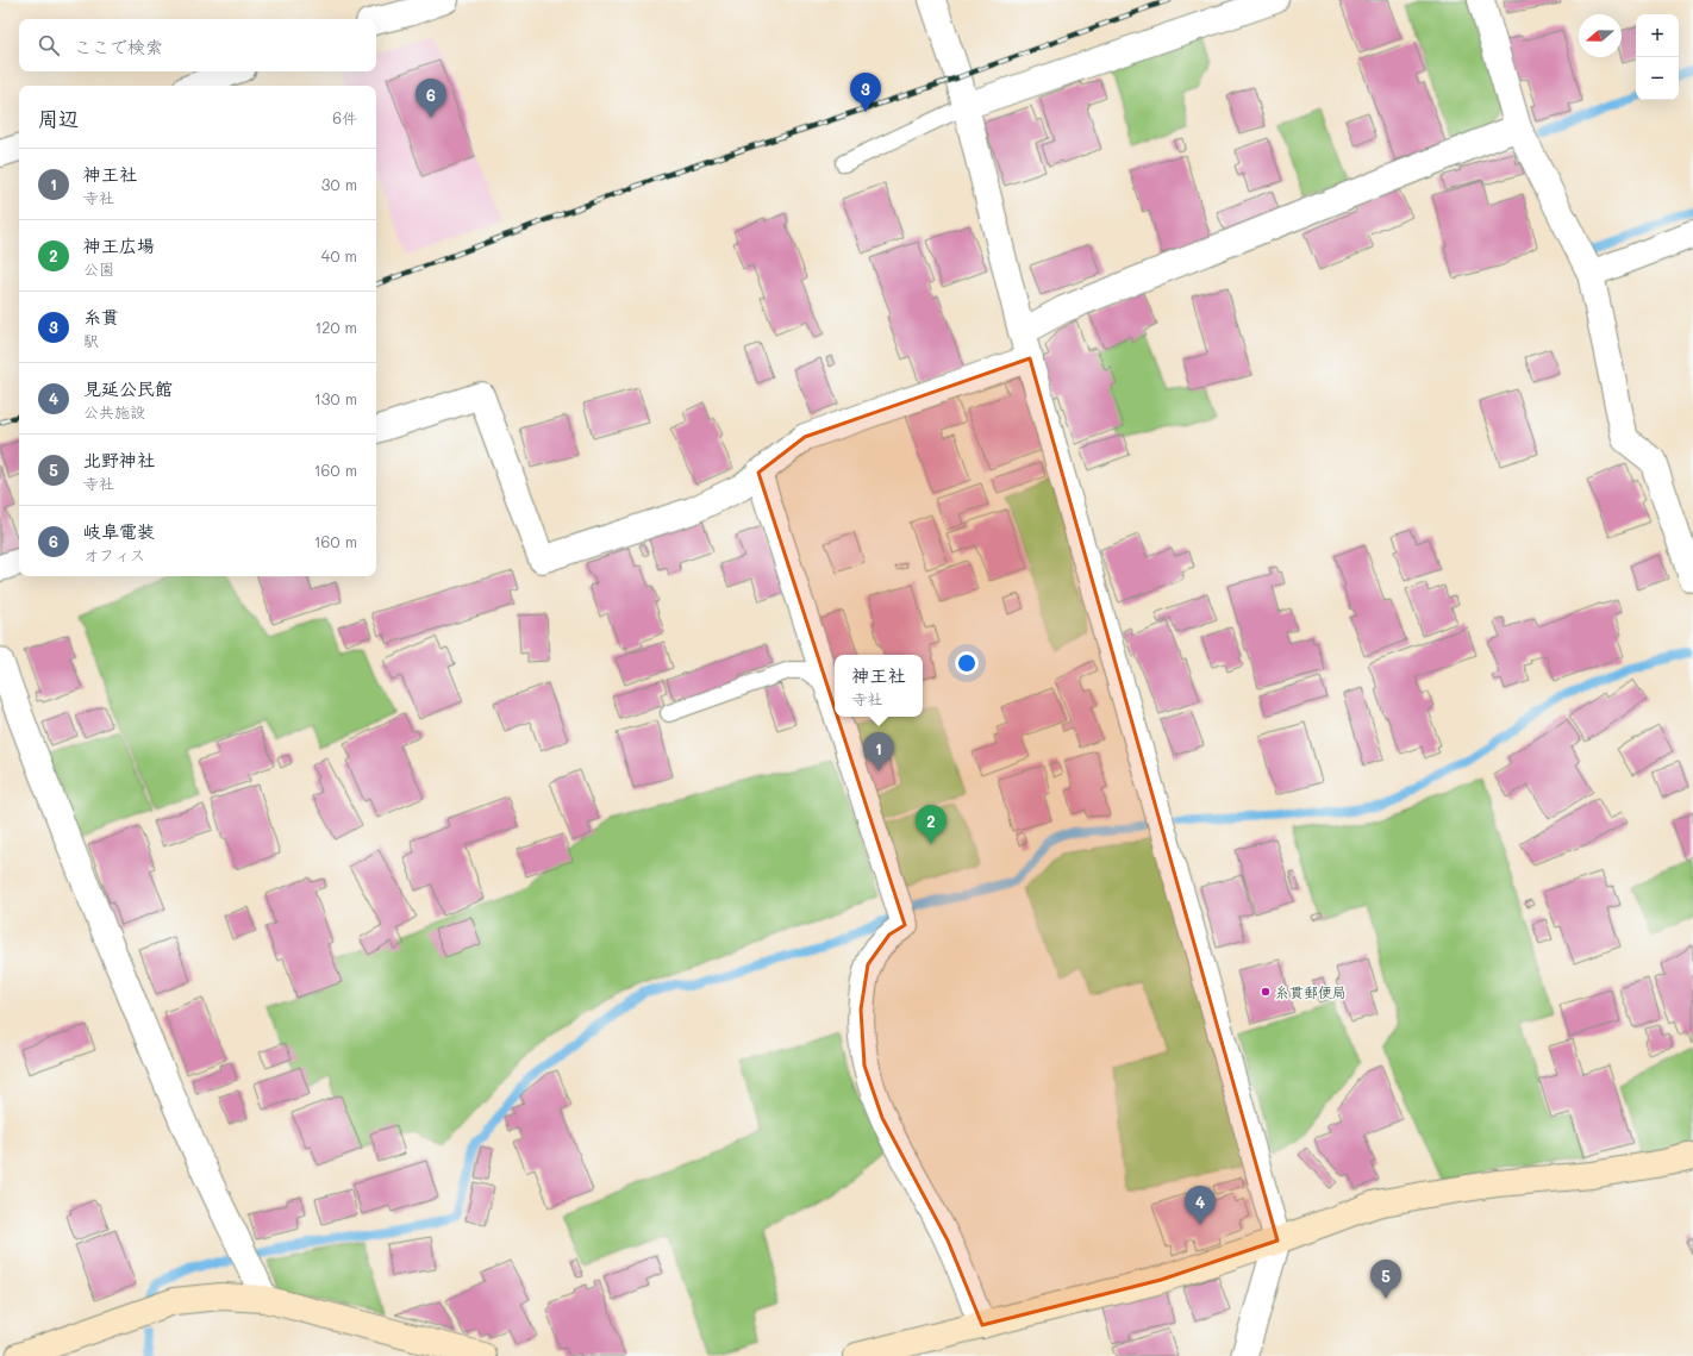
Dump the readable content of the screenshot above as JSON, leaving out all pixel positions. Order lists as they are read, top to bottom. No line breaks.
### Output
{"places":["糸貫郵便局"],"north":"left","page":{"map_buttons":["+","−"],"search":"ここで検索","pins":["3","6","1","2","4","5"],"heading":["周辺","6件"],"list":[{"mark":"1","name":"神王社","note":"寺社","value":"30 m"},{"mark":"2","name":"神王広場","note":"公園","value":"40 m"},{"mark":"3","name":"糸貫","note":"駅","value":"120 m"},{"mark":"4","name":"見延公民館","note":"公共施設","value":"130 m"},{"mark":"5","name":"北野神社","note":"寺社","value":"160 m"},{"mark":"6","name":"岐阜電装","note":"オフィス","value":"160 m"}],"popup":["神王社","寺社"]}}
